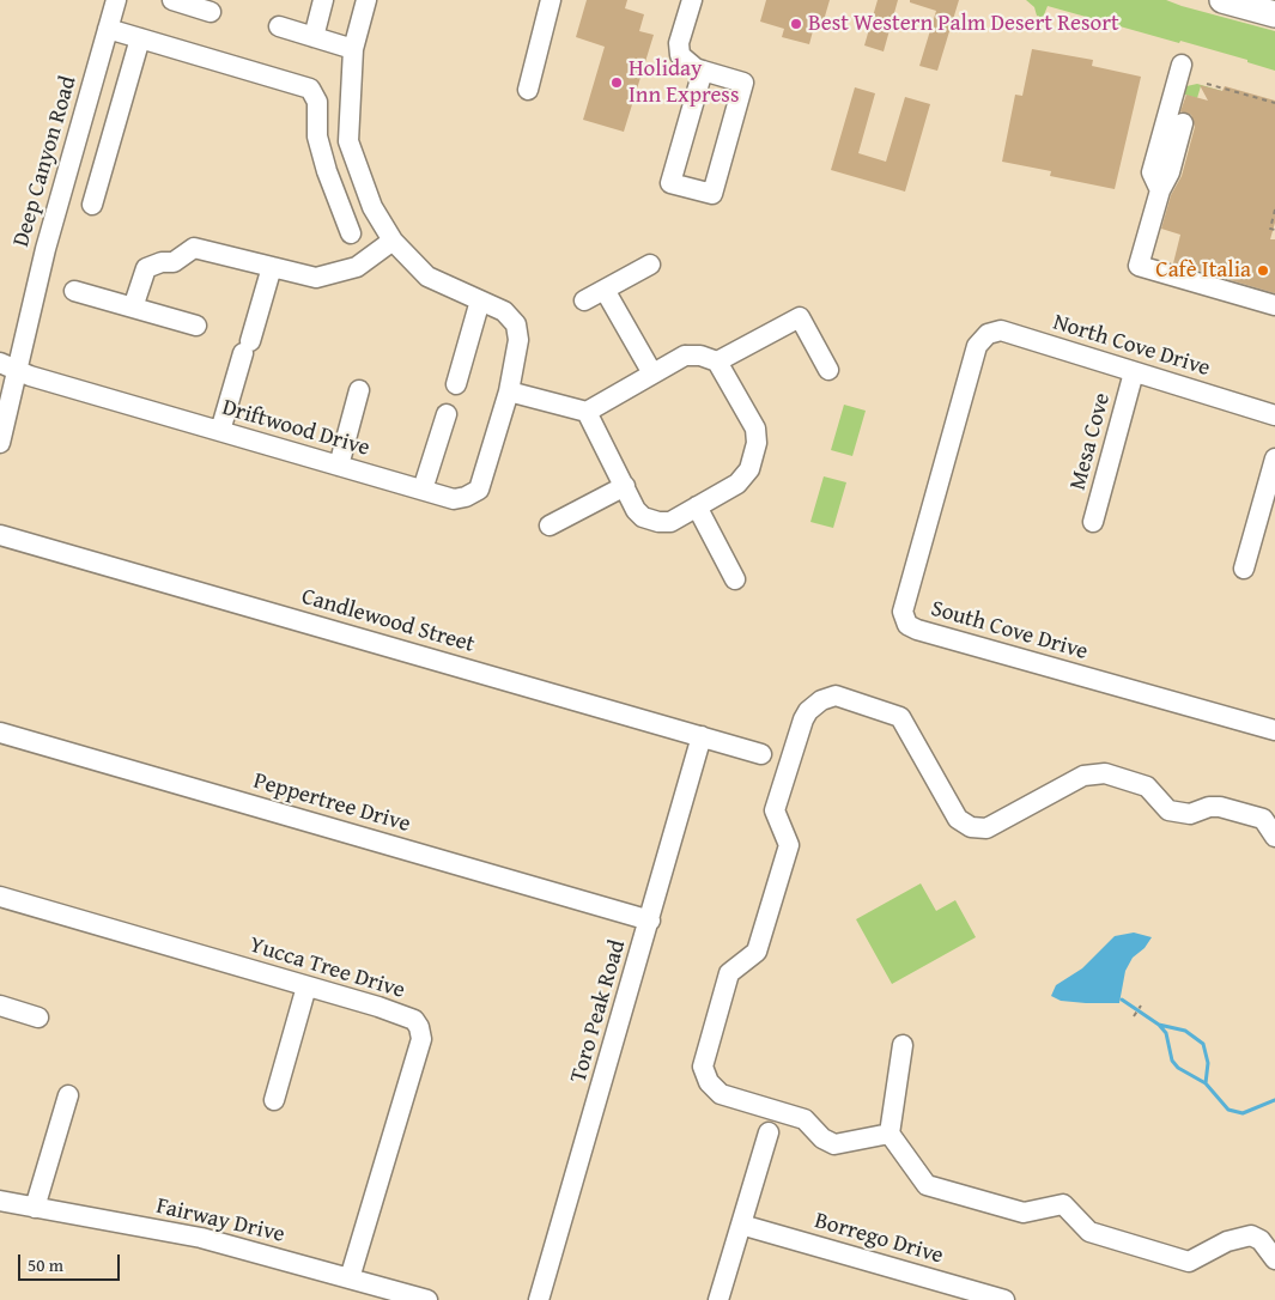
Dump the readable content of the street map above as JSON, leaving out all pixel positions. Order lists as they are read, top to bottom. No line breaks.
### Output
{"streets":{"street":["Deep Canyon Road","North Cove Drive","Driftwood Drive","Mesa Cove","Candlewood Street","South Cove Drive","Peppertree Drive","Yucca Tree Drive","Toro Peak Road","Fairway Drive","Borrego Drive"]},"crossings":[["Deep Canyon Road","Driftwood Drive"],["North Cove Drive","Mesa Cove"],["North Cove Drive","South Cove Drive"],["Candlewood Street","Toro Peak Road"],["Peppertree Drive","Toro Peak Road"],["Yucca Tree Drive","Fairway Drive"]],"places":["Best Western Palm Desert Resort","Holiday Inn Express","Cafè Italia"],"scale_bar":"50 m"}
